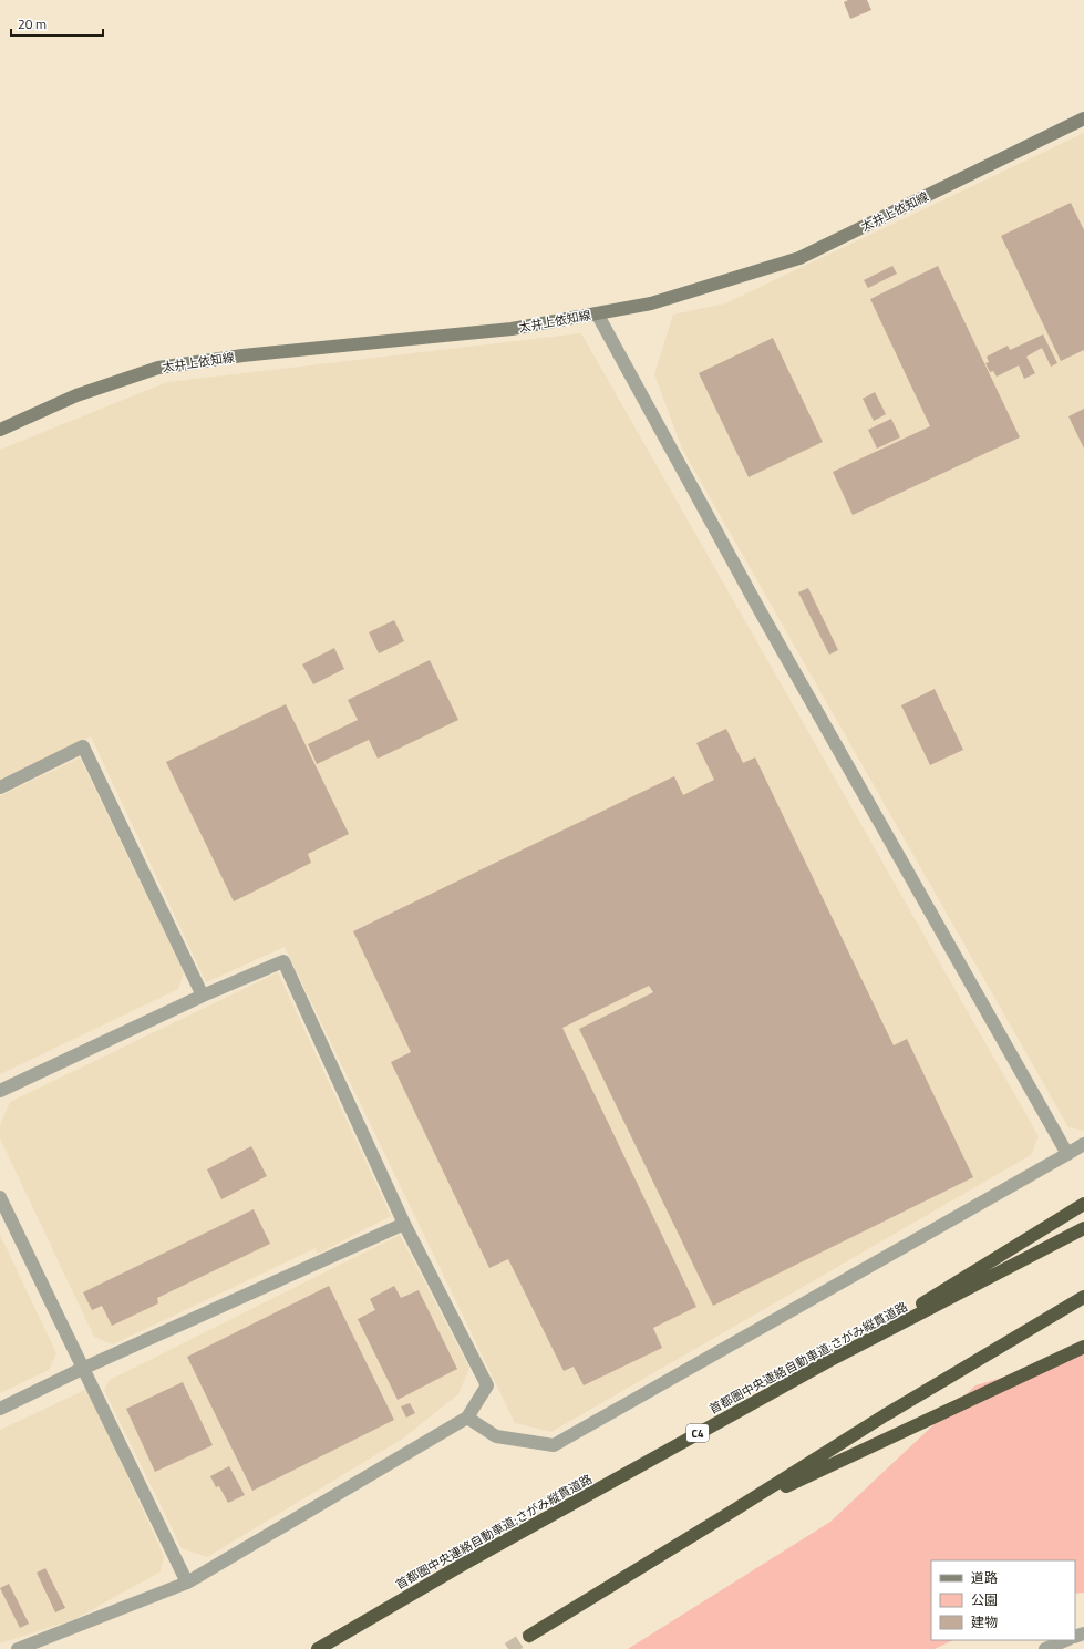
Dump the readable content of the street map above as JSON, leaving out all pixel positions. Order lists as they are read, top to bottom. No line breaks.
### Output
{"streets":{"highway":["首都圏中央連絡自動車道;さがみ縦貫道路","C4"],"main road":["太井上依知線"]},"legend":["道路","公園","建物"],"scale_bar":"20 m"}
